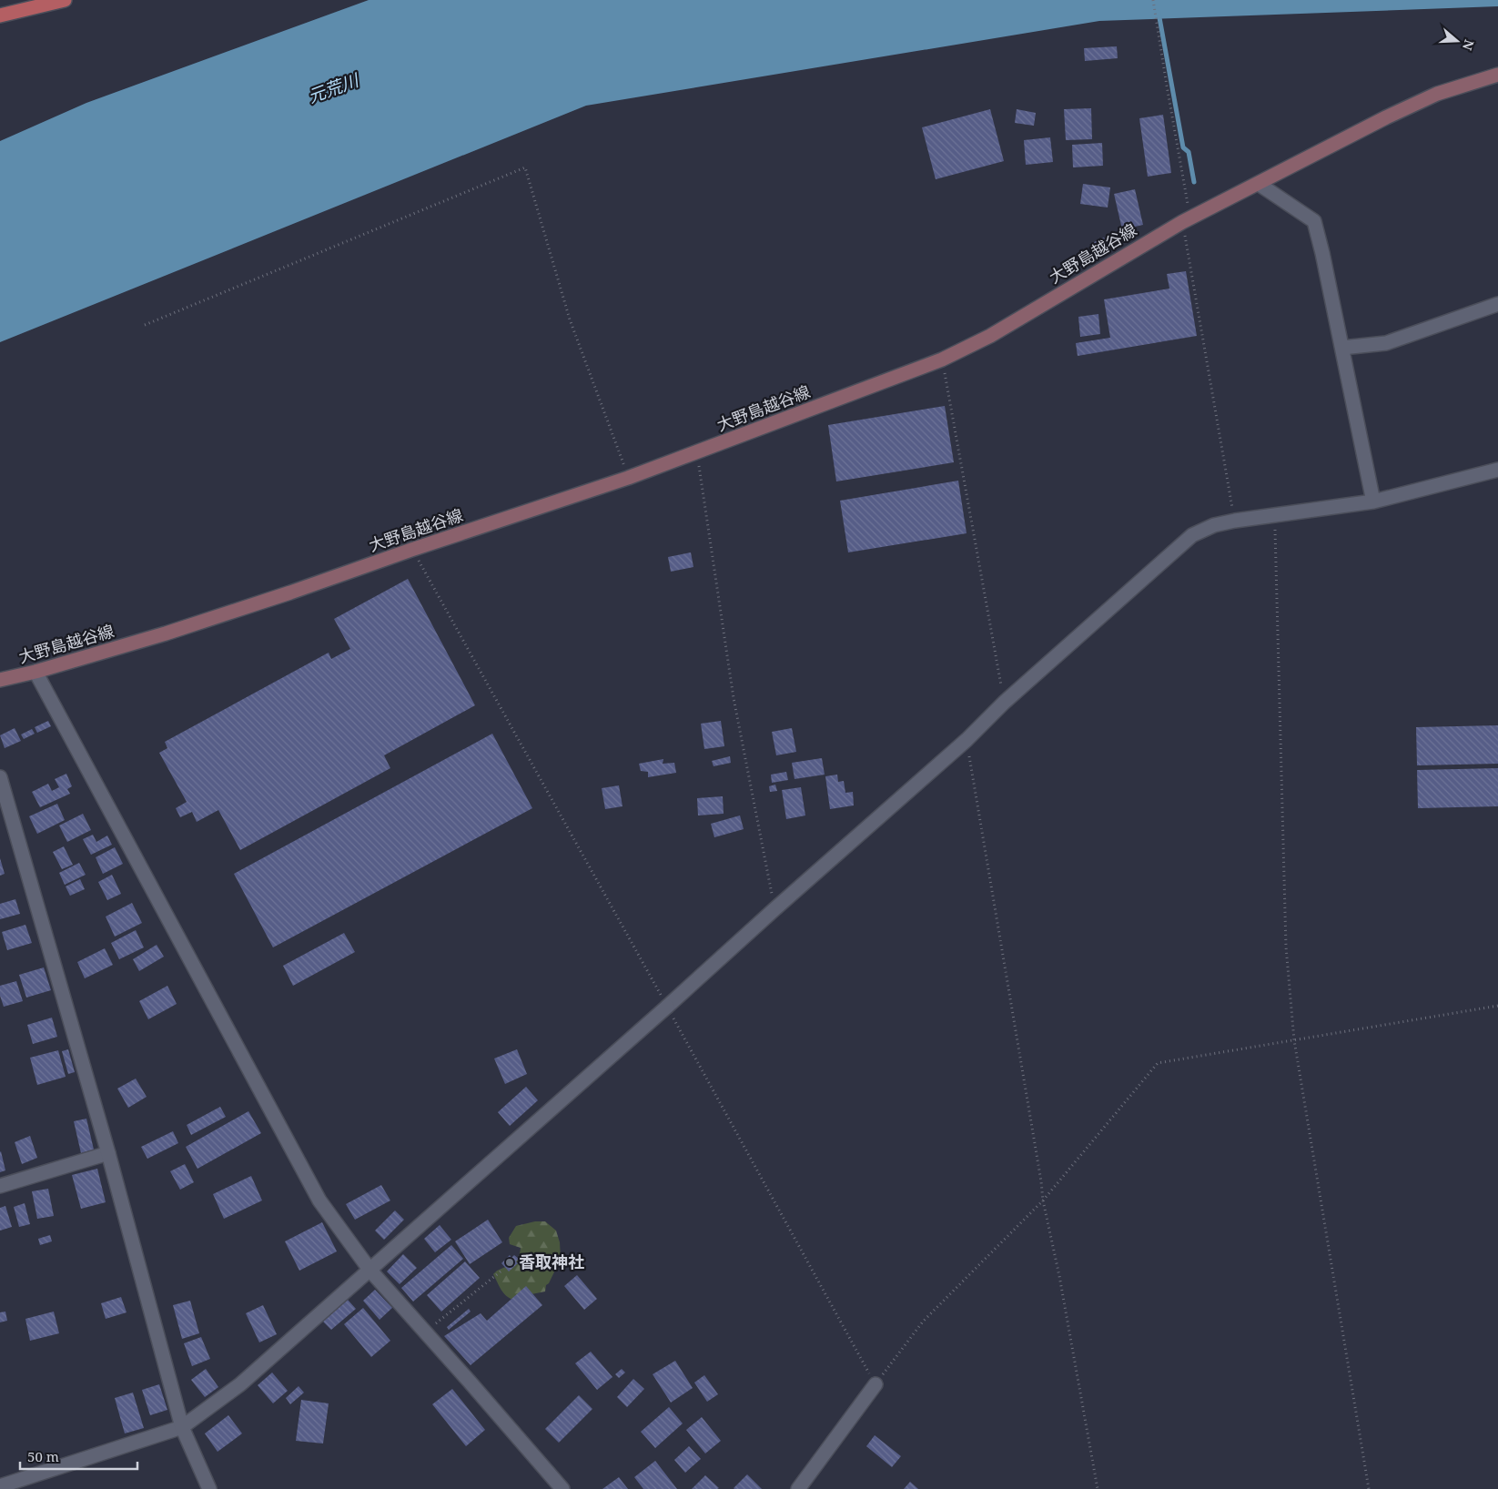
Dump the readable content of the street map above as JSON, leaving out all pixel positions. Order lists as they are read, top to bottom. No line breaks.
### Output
{"streets":{"main road":["大野島越谷線"]},"water":["元荒川"],"places":["香取神社"],"scale_bar":"50 m","north":"right"}
